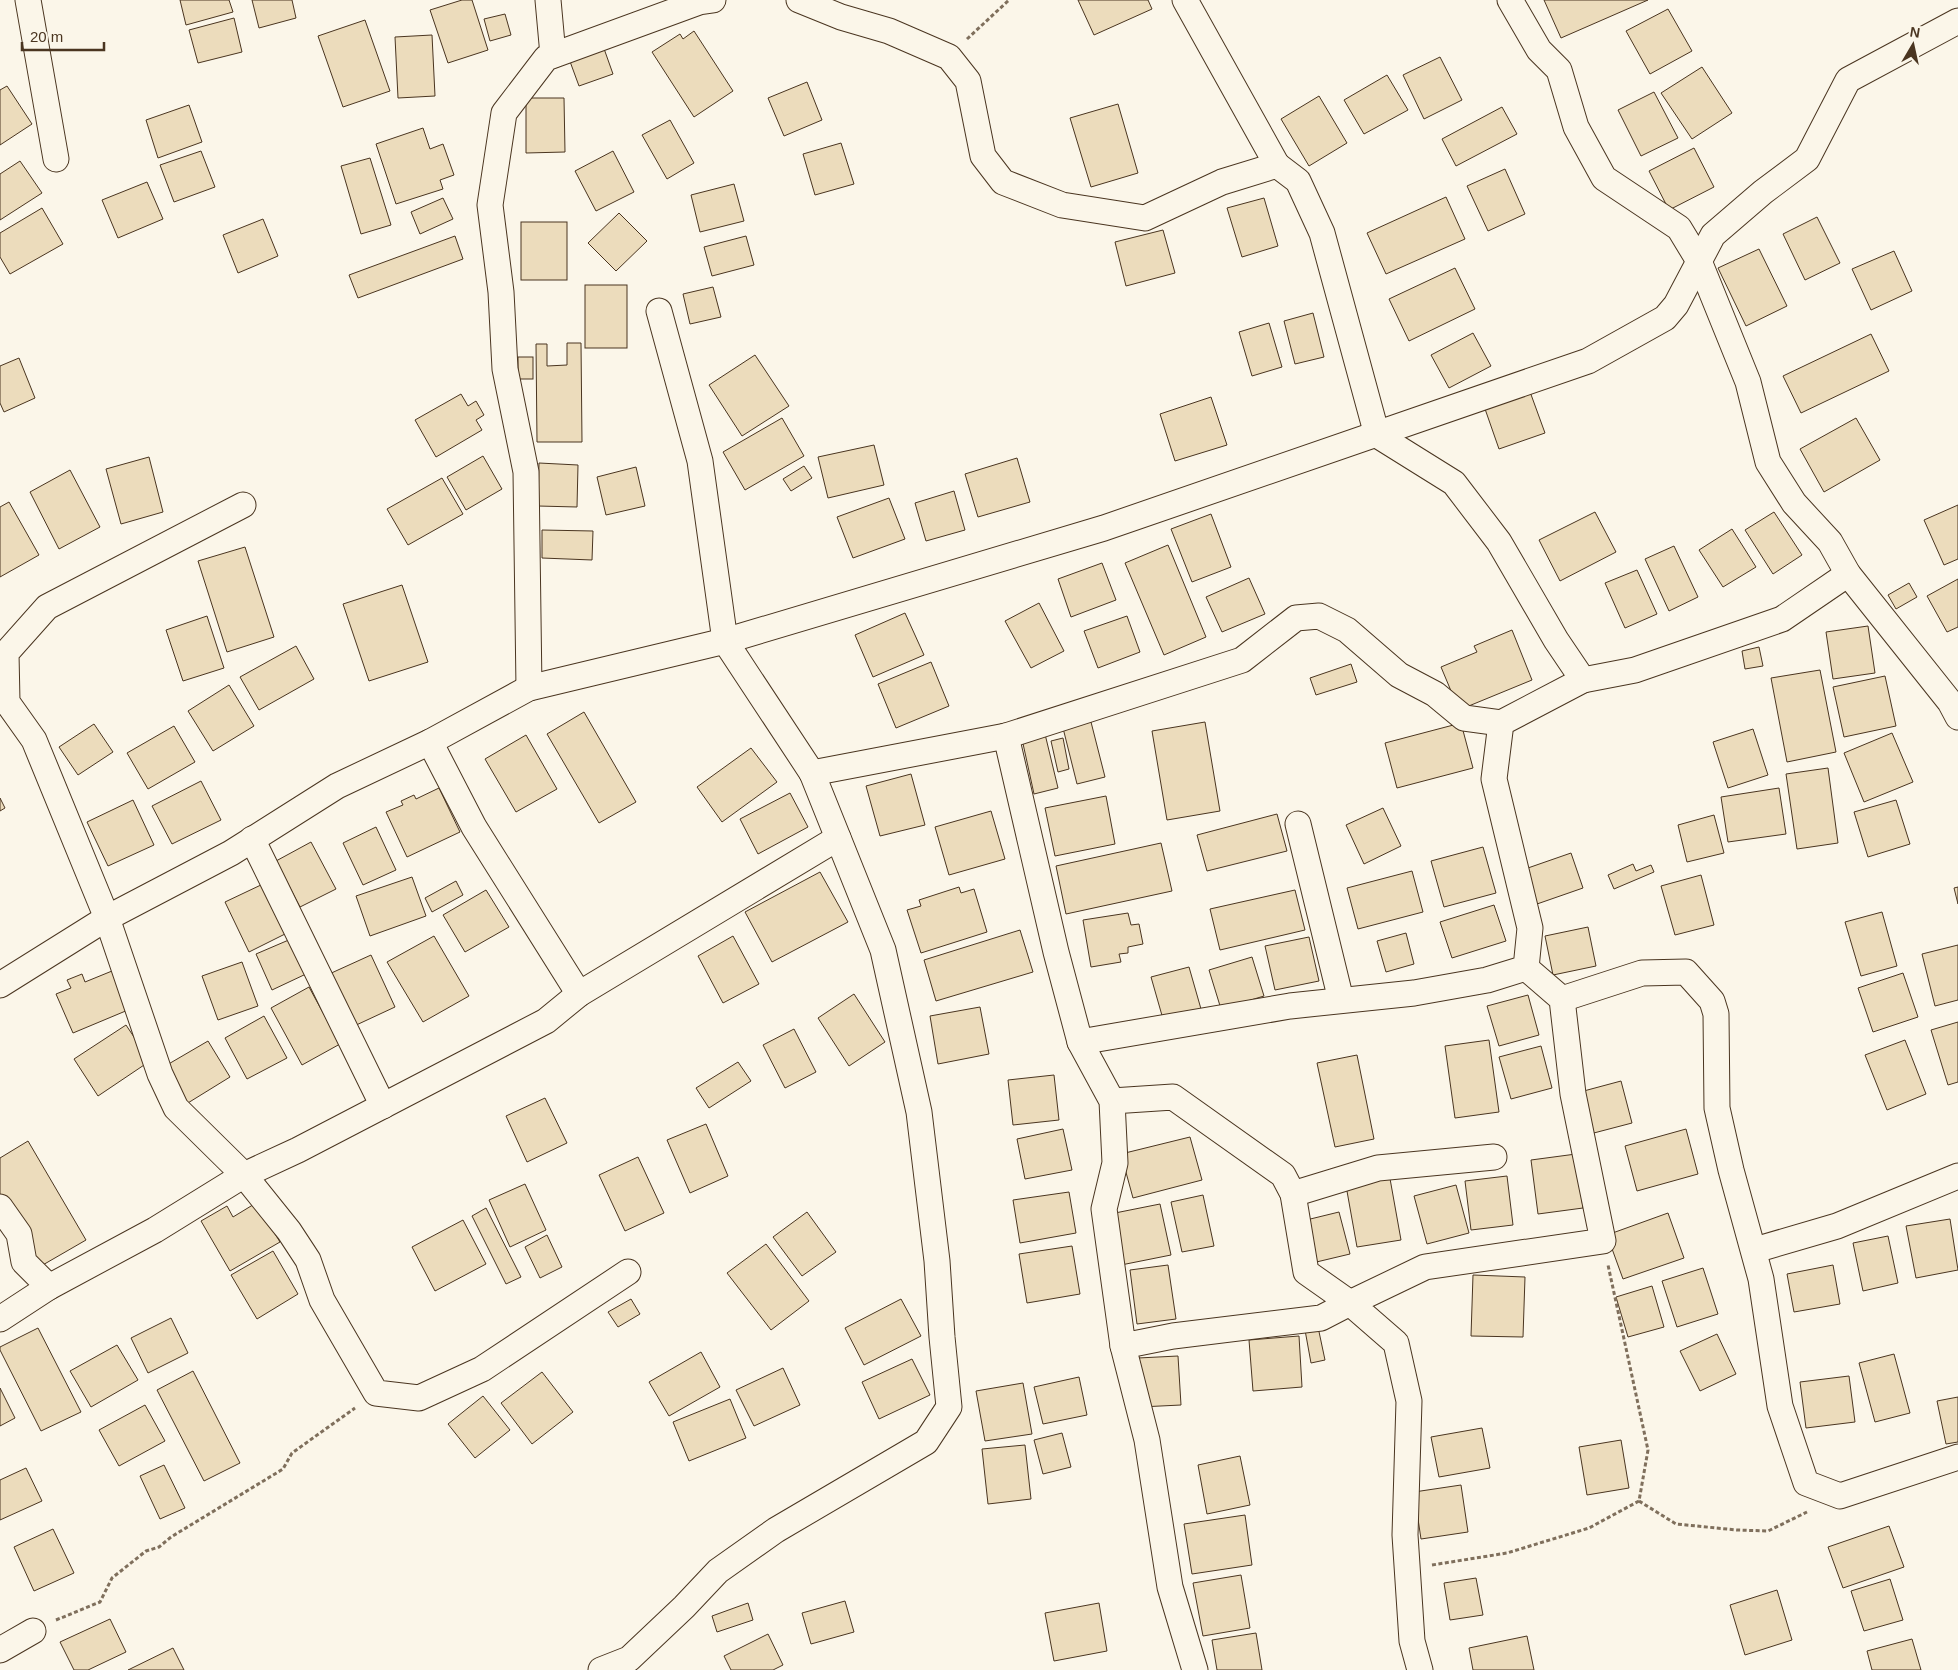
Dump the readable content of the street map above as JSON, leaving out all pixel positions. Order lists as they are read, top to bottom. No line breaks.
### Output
{"scale_bar":"20 m","north":"top"}
